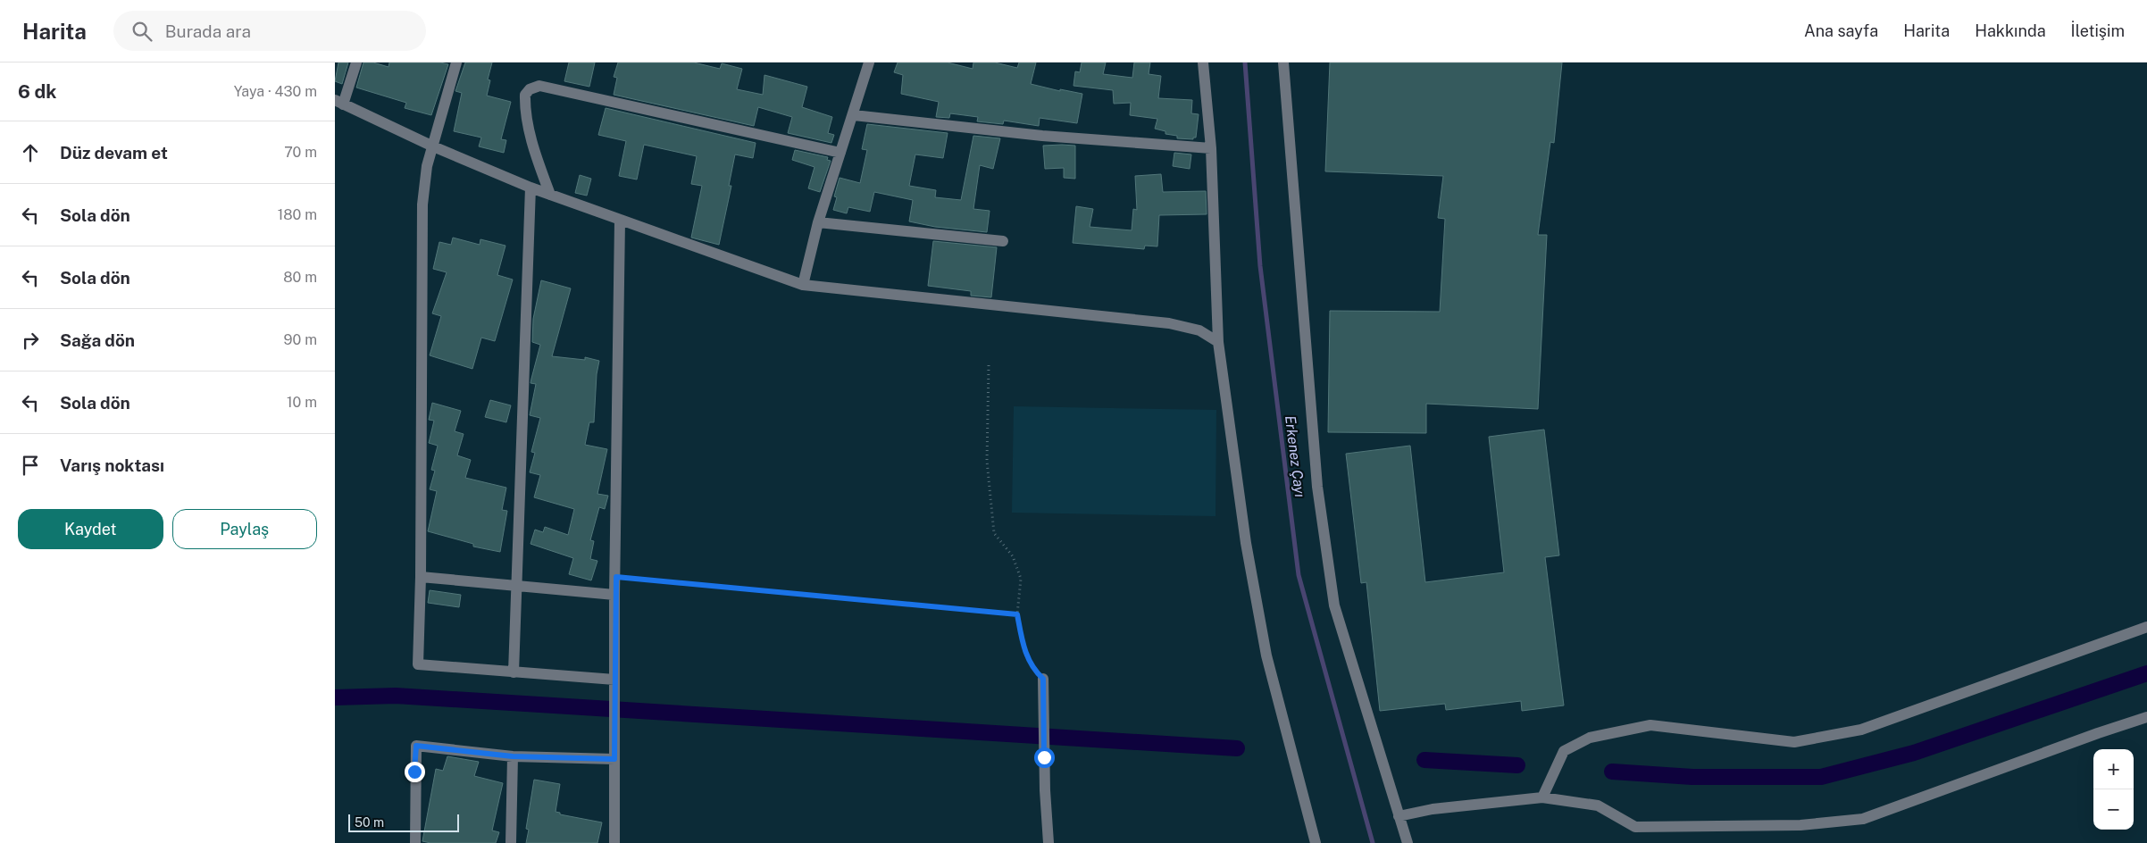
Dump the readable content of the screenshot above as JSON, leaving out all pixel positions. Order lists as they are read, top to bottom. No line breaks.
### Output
{"water":["Erkenez Çayı"],"scale_bar":"50 m","page":{"header":"Harita","search":"Burada ara","nav":["Ana sayfa","Harita","Hakkında","İletişim"],"heading":["6 dk","Yaya · 430 m"],"list":[["Düz devam et","70 m"],["Sola dön","180 m"],["Sola dön","80 m"],["Sağa dön","90 m"],["Sola dön","10 m"],"Varış noktası"],"buttons":["Kaydet","Paylaş"],"map_buttons":["+","−"],"scale":"50 m"}}
